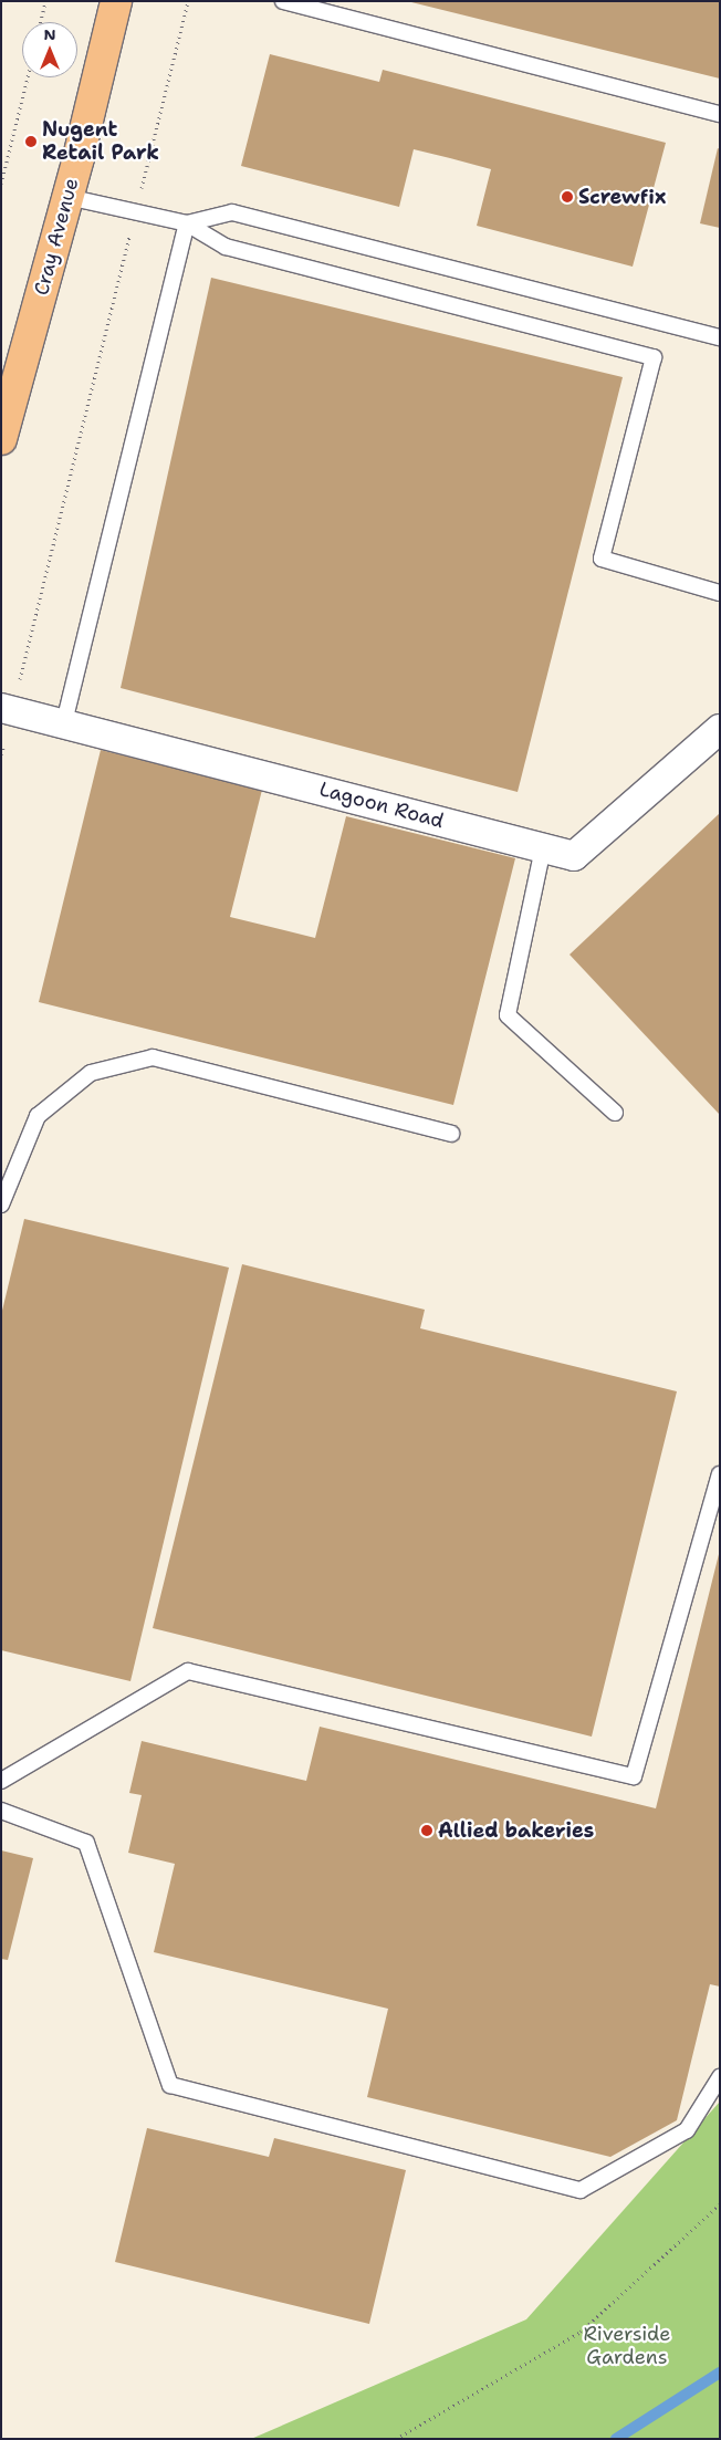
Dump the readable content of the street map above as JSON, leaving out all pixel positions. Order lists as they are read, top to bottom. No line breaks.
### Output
{"streets":{"main road":["Cray Avenue"],"street":["Lagoon Road"]},"parks":["Riverside Gardens"],"places":["Nugent Retail Park","Screwfix","Allied bakeries"],"north":"top"}
